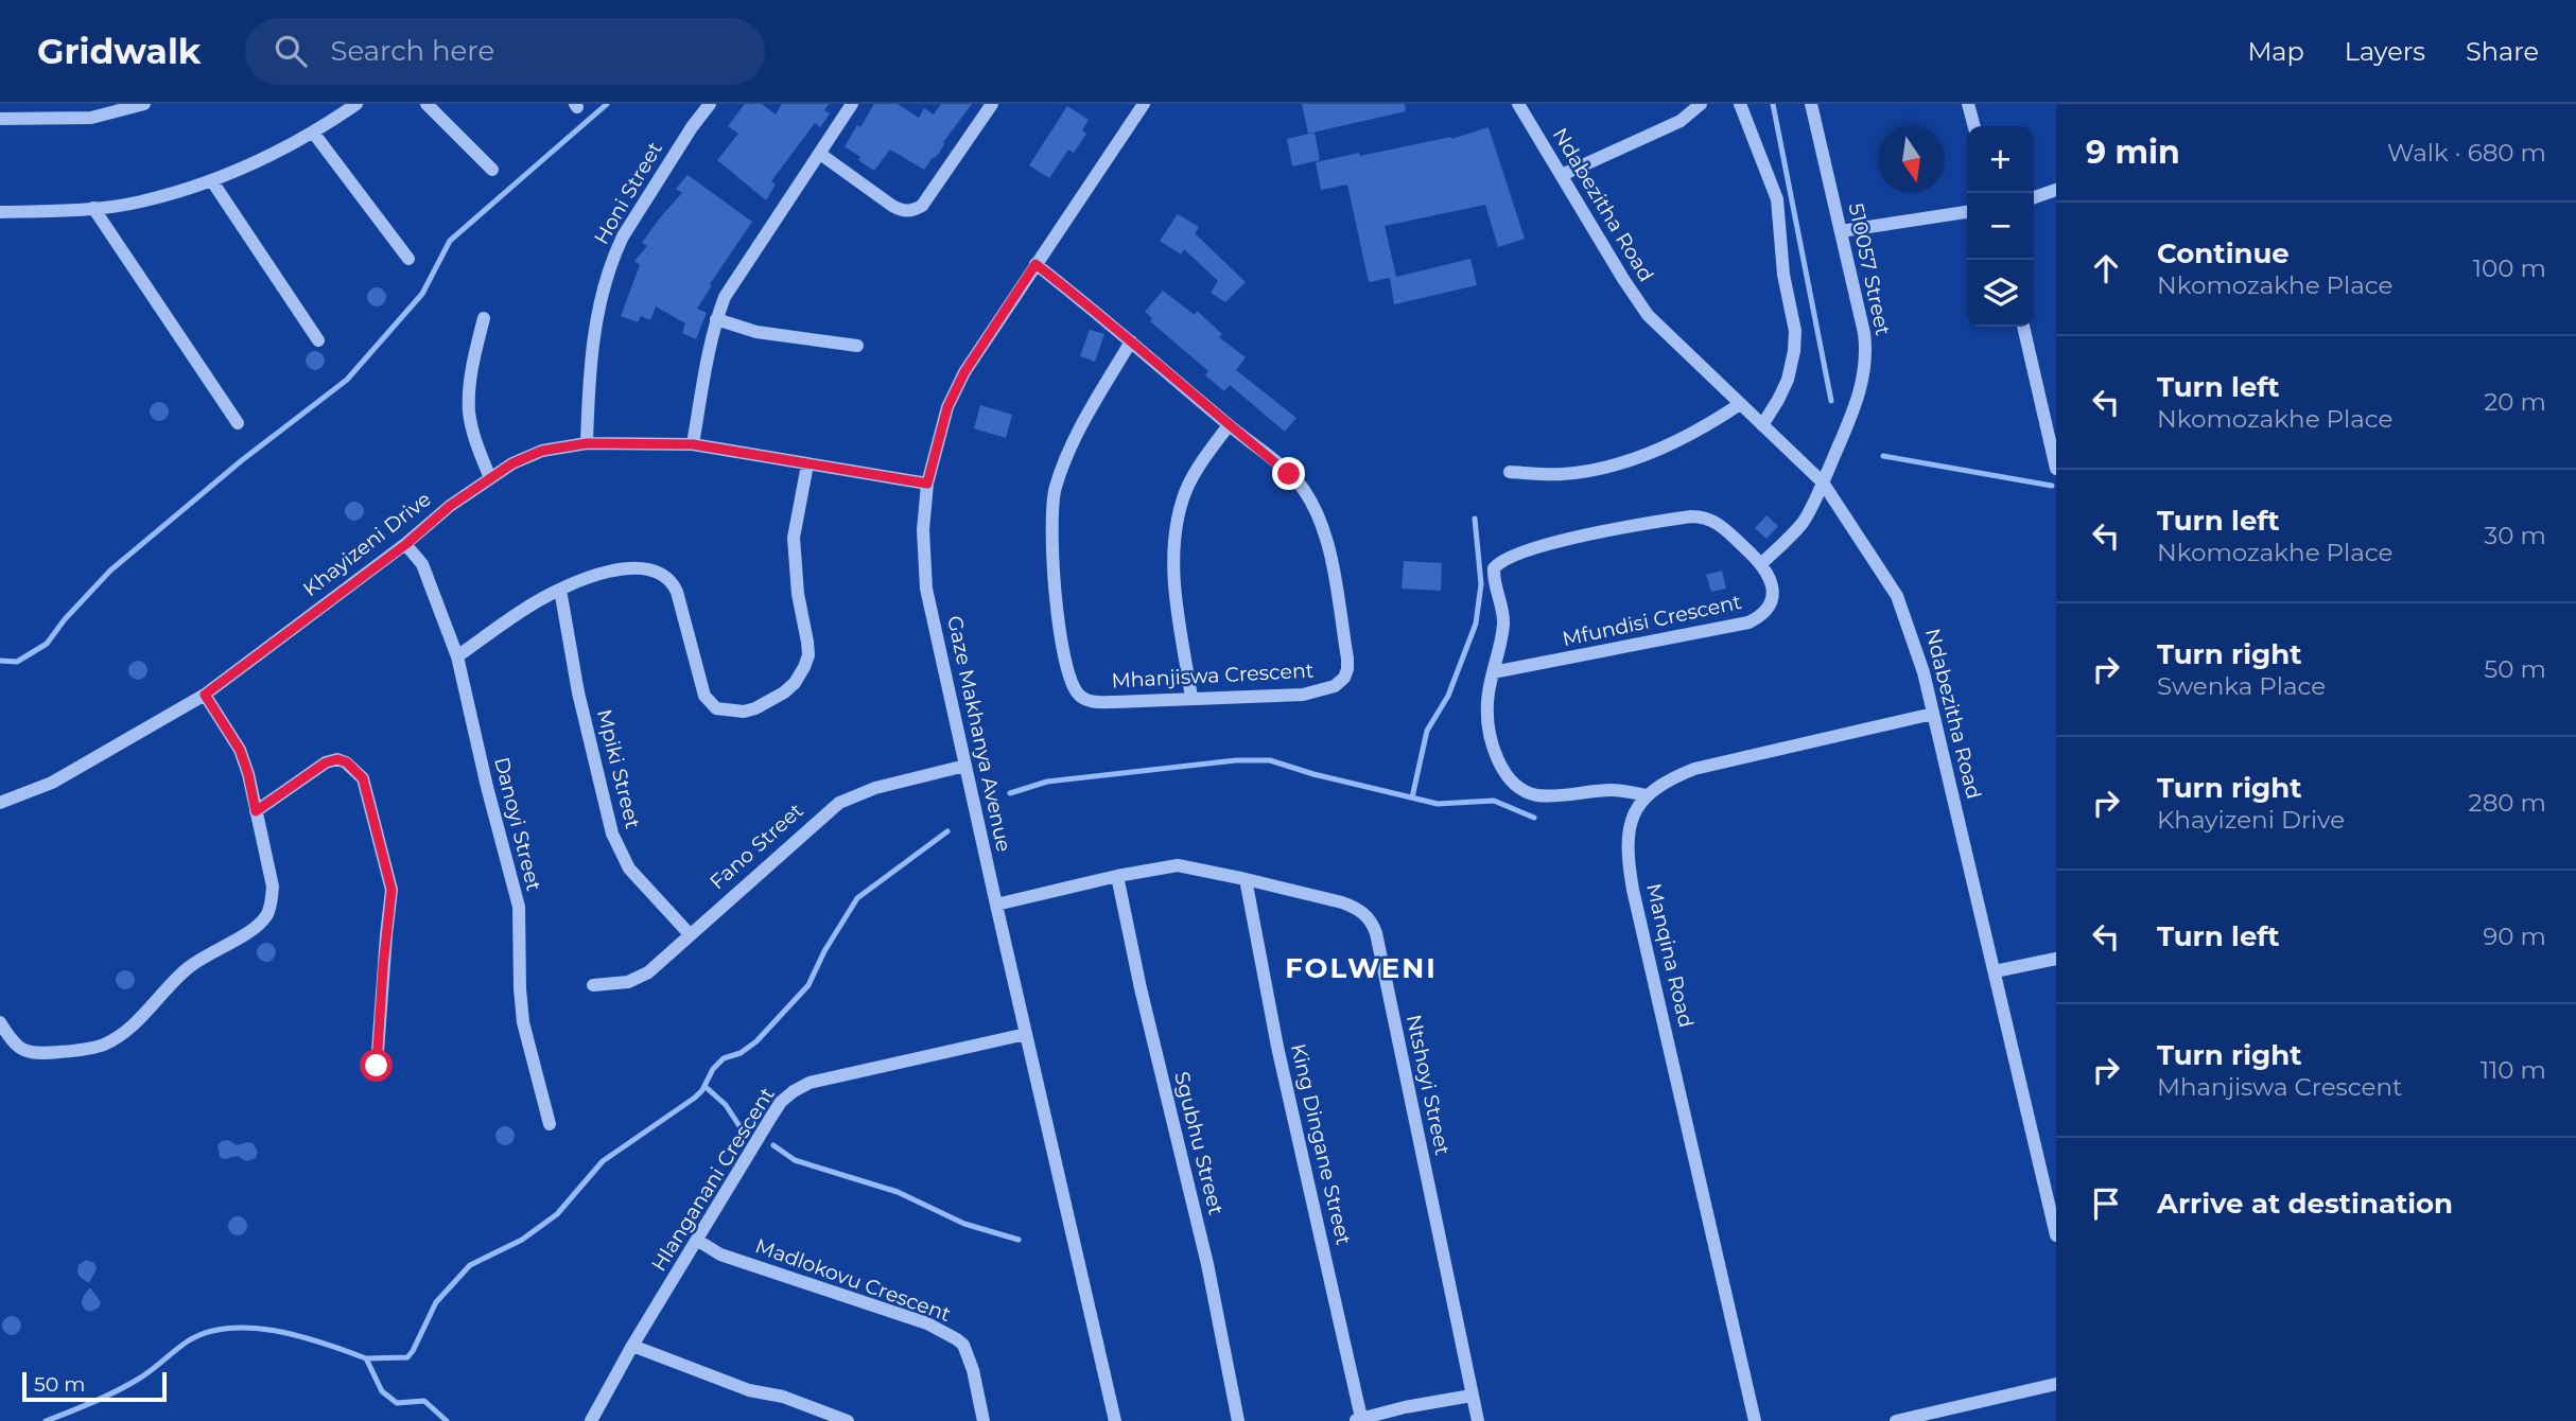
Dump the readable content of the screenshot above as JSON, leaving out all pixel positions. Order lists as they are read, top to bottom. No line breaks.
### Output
{"streets":{"street":["Honi Street","Ndabezitha Road","510057 Street","Khayizeni Drive","Mfundisi Crescent","Mhanjiswa Crescent","Gaze Makhanya Avenue","Mpiki Street","Danoyi Street","Fano Street","Manqina Road","Ntshoyi Street","Sgubhu Street","King Dingane Street","Hlanganani Crescent","Madlokovu Crescent"]},"crossings":[["Honi Street","Khayizeni Drive"],["Ndabezitha Road","510057 Street"],["510057 Street","Mfundisi Crescent"],["Khayizeni Drive","Gaze Makhanya Avenue"],["Khayizeni Drive","Danoyi Street"],["Mhanjiswa Crescent","Gaze Makhanya Avenue"],["Gaze Makhanya Avenue","Fano Street"],["Gaze Makhanya Avenue","Ntshoyi Street"],["Gaze Makhanya Avenue","Hlanganani Crescent"],["Mpiki Street","Fano Street"],["Ntshoyi Street","Sgubhu Street"],["Ntshoyi Street","King Dingane Street"],["Hlanganani Crescent","Madlokovu Crescent"]],"districts":["FOLWENI"],"scale_bar":"50 m","north":"bottom","page":{"header":"Gridwalk","search":"Search here","nav":["Map","Layers","Share"],"heading":["9 min","Walk · 680 m"],"map_buttons":["+","−"],"list":[["Continue","Nkomozakhe Place","100 m"],["Turn left","Nkomozakhe Place","20 m"],["Turn left","Nkomozakhe Place","30 m"],["Turn right","Swenka Place","50 m"],["Turn right","Khayizeni Drive","280 m"],["Turn left","90 m"],["Turn right","Mhanjiswa Crescent","110 m"],"Arrive at destination"],"scale":"50 m"}}
